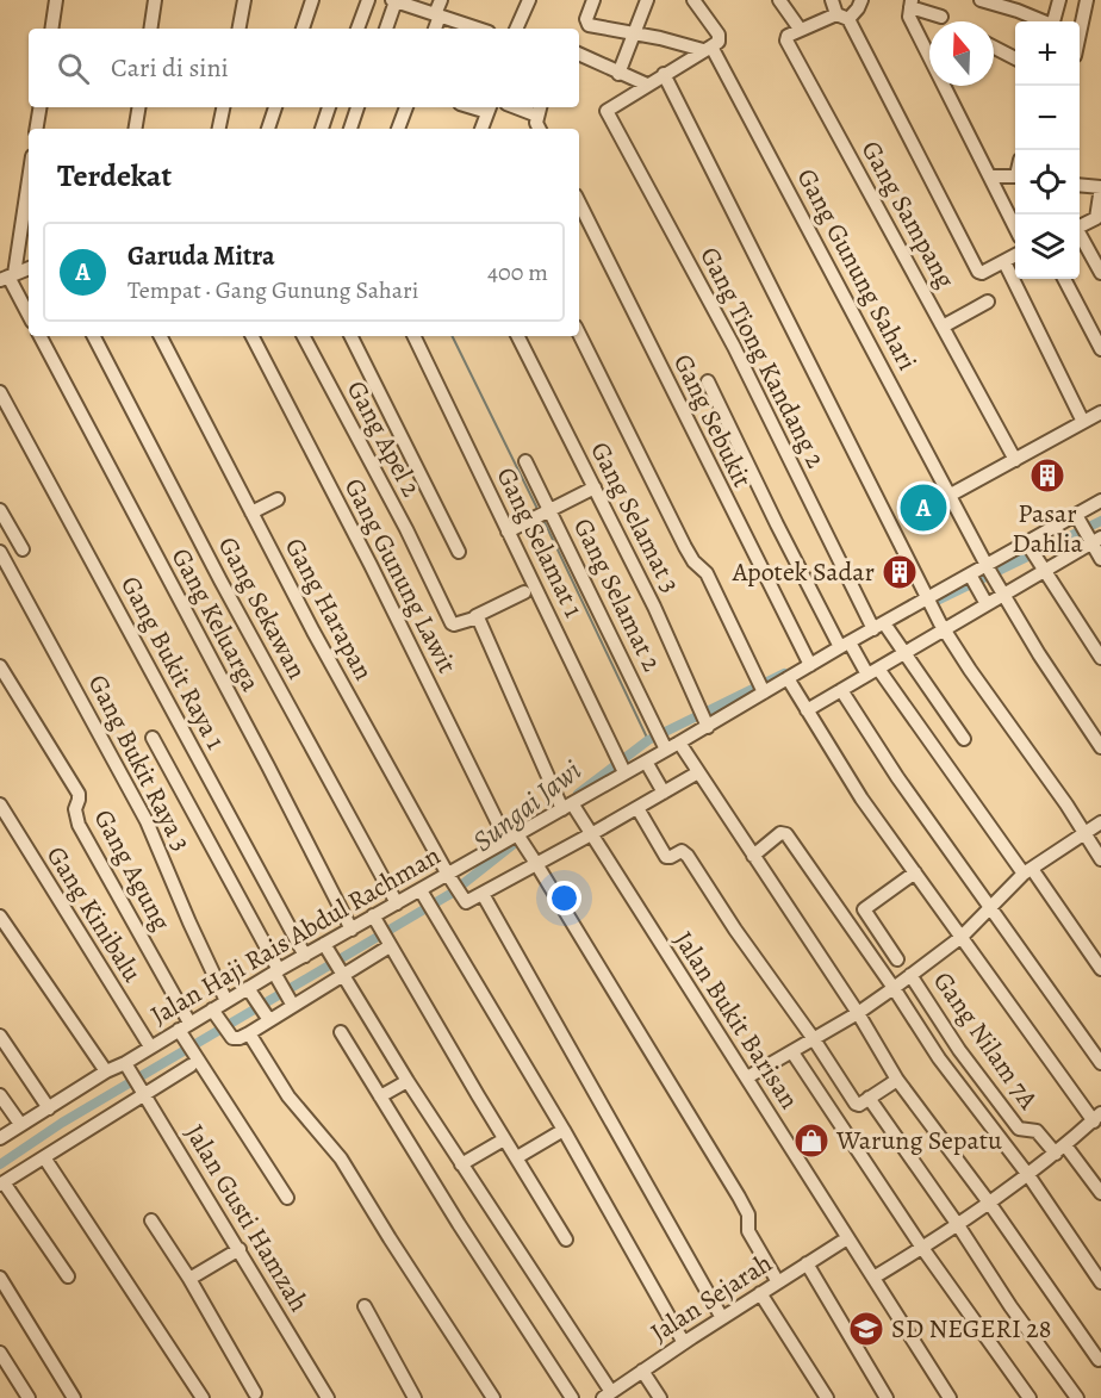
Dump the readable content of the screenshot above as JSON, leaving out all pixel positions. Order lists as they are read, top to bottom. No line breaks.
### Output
{"streets":{"street":["Gang Sampang","Gang Gunung Sahari","Gang Tiong Kandang 2","Gang Sebukit","Gang Apel 2","Gang Selamat 3","Gang Selamat 1","Gang Gunung Lawit","Gang Selamat 2","Gang Sekawan","Gang Harapan","Gang Keluarga","Gang Bukit Raya 1","Gang Bukit Raya 3","Gang Agung","Gang Kinibalu","Jalan Haji Rais Abdul Rachman","Jalan Bukit Barisan","Gang Nilam 7A","Jalan Gusti Hamzah","Jalan Sejarah"]},"crossings":[["Gang Gunung Sahari","Jalan Haji Rais Abdul Rachman"],["Gang Tiong Kandang 2","Jalan Haji Rais Abdul Rachman"],["Gang Sebukit","Jalan Haji Rais Abdul Rachman"],["Gang Apel 2","Jalan Bukit Barisan"],["Gang Selamat 3","Jalan Haji Rais Abdul Rachman"],["Gang Selamat 1","Jalan Haji Rais Abdul Rachman"],["Gang Gunung Lawit","Jalan Haji Rais Abdul Rachman"],["Gang Gunung Lawit","Jalan Sejarah"],["Gang Selamat 2","Jalan Haji Rais Abdul Rachman"],["Gang Sekawan","Jalan Haji Rais Abdul Rachman"],["Gang Harapan","Jalan Haji Rais Abdul Rachman"],["Gang Keluarga","Jalan Haji Rais Abdul Rachman"],["Gang Bukit Raya 1","Jalan Haji Rais Abdul Rachman"],["Gang Bukit Raya 3","Jalan Haji Rais Abdul Rachman"],["Gang Agung","Jalan Haji Rais Abdul Rachman"],["Gang Kinibalu","Jalan Haji Rais Abdul Rachman"],["Jalan Haji Rais Abdul Rachman","Jalan Bukit Barisan"],["Jalan Haji Rais Abdul Rachman","Jalan Gusti Hamzah"],["Jalan Bukit Barisan","Jalan Sejarah"]],"water":["Sungai Jawi"],"places":{"building":["Pasar Dahlia","Apotek Sadar"],"shop":["Warung Sepatu"],"school or university":["SD NEGERI 28"]},"north":"top","page":{"map_buttons":["+","−"],"search":"Cari di sini","heading":"Terdekat","list":[{"mark":"A","name":"Garuda Mitra","note":"Tempat · Gang Gunung Sahari","value":"400 m"}],"pins":"A"}}
